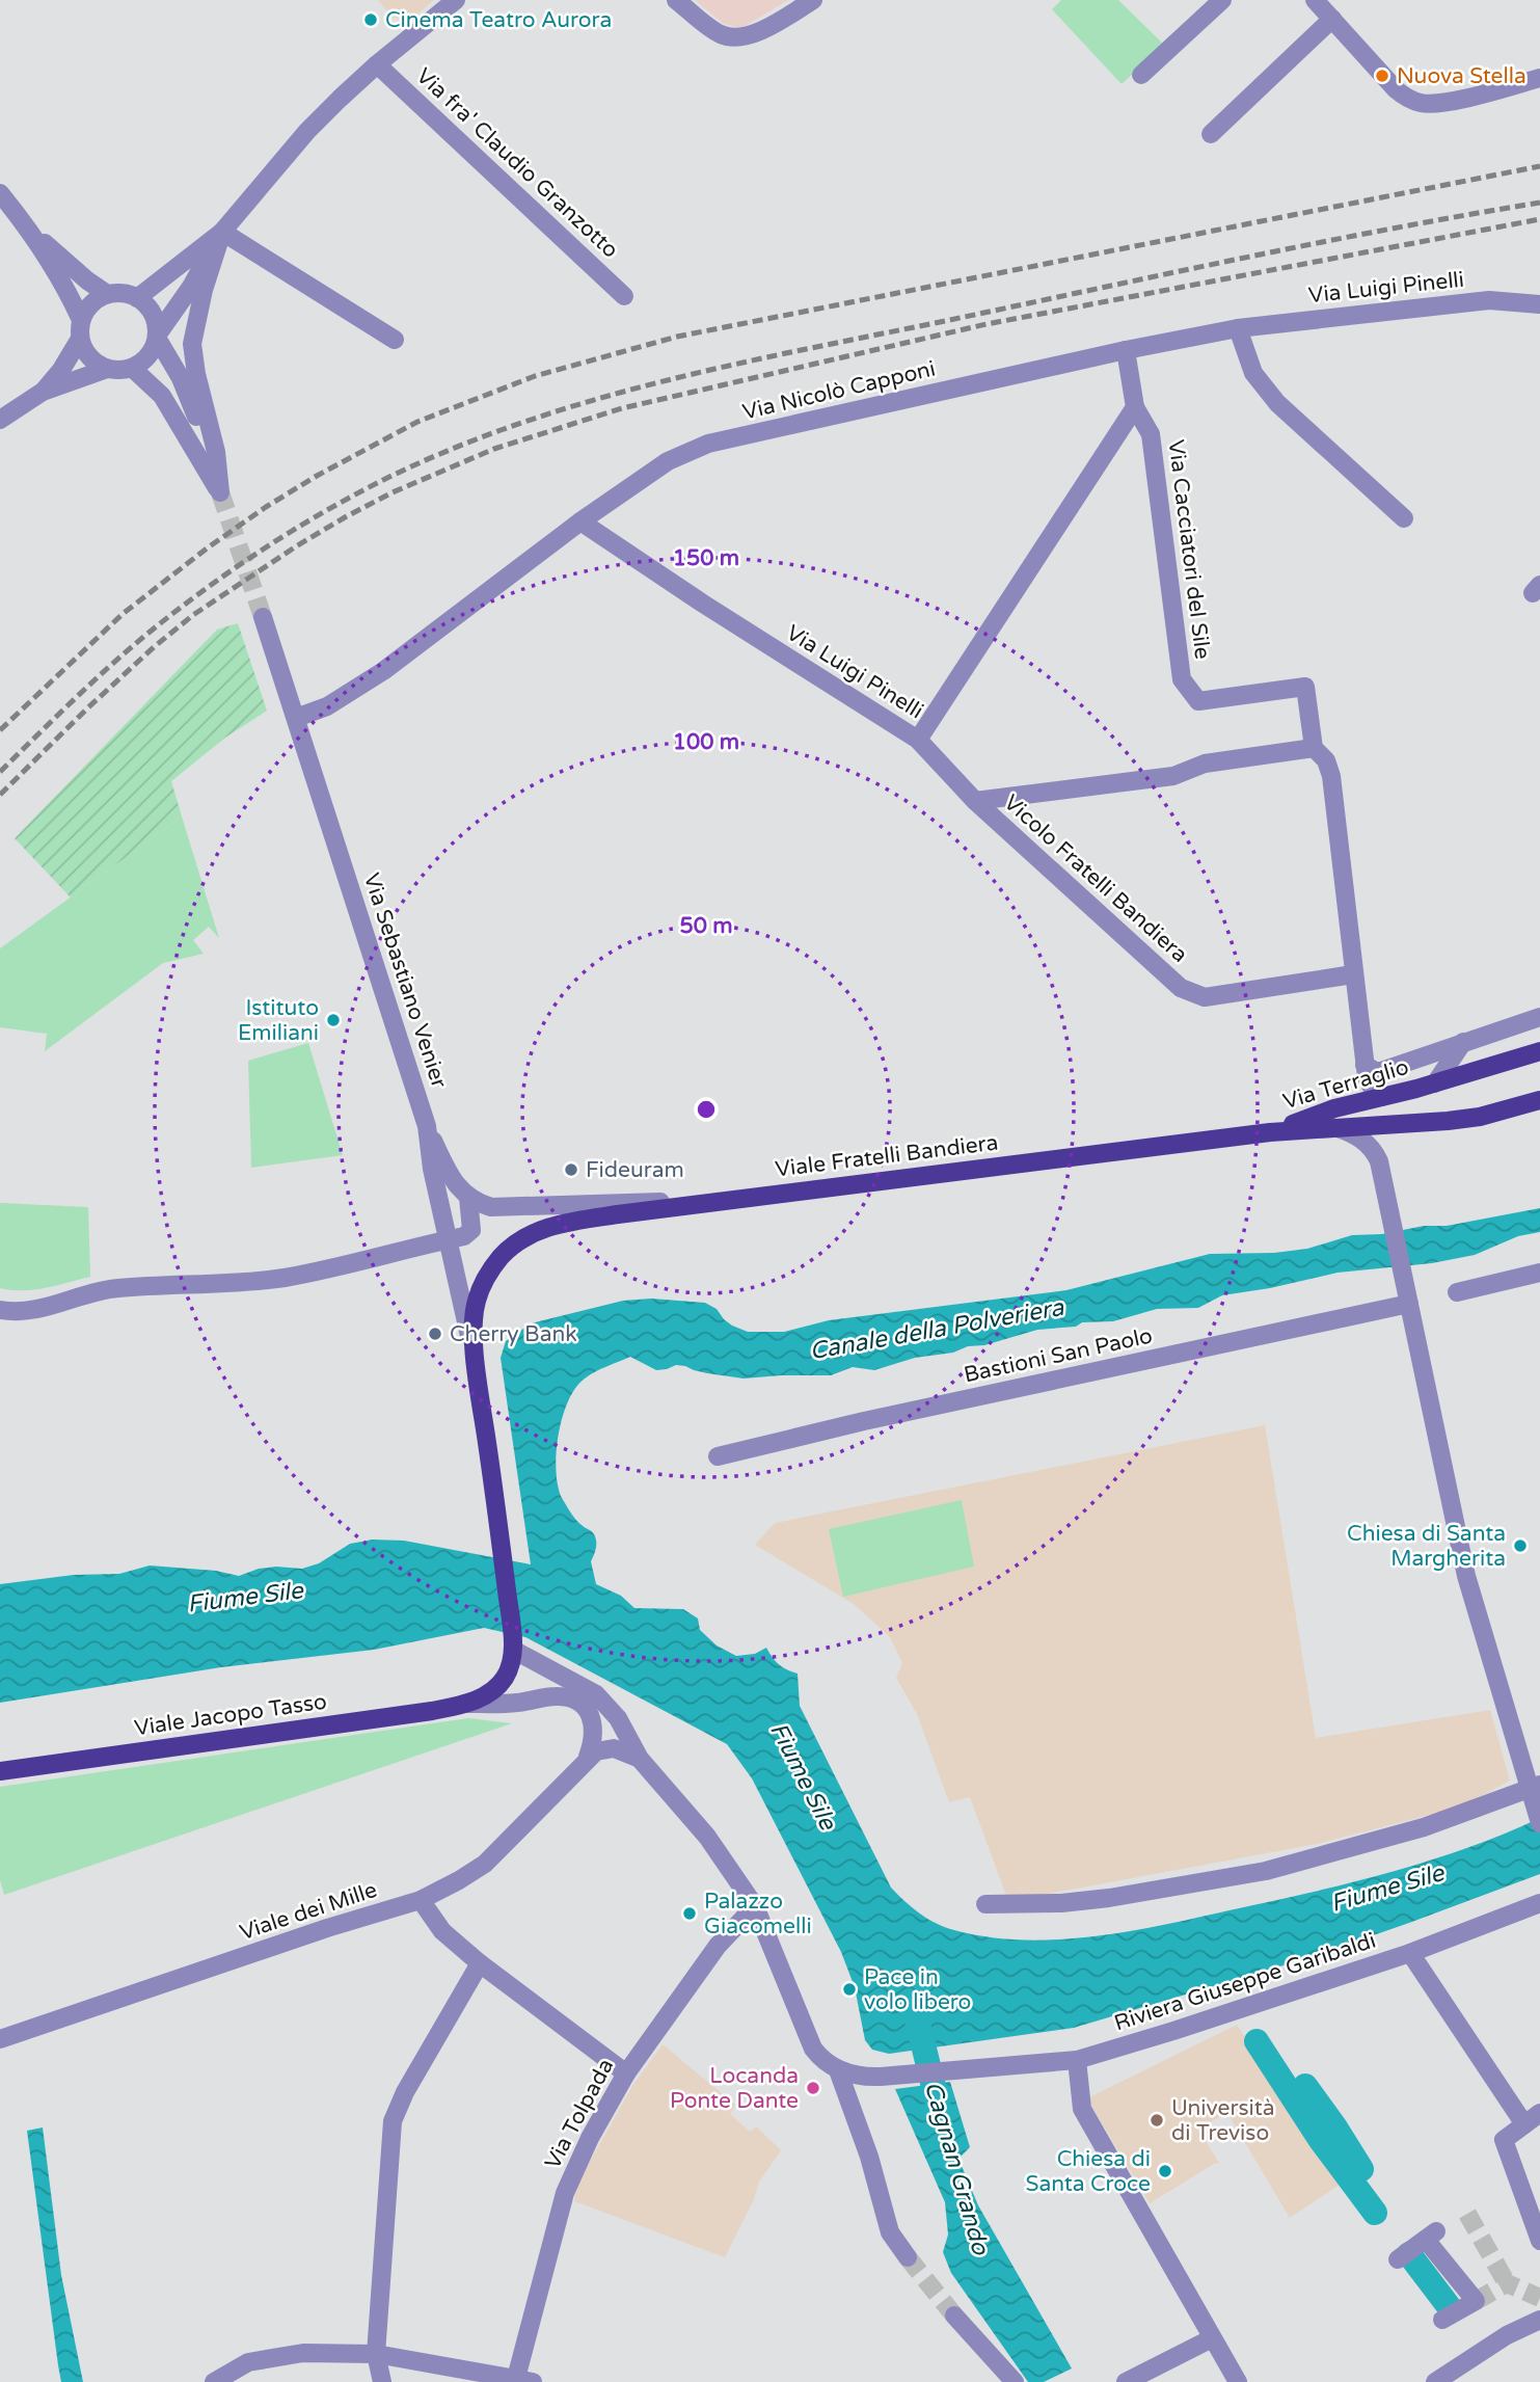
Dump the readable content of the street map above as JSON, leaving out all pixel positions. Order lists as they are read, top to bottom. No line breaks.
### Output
{"streets":{"main road":["Via Terraglio","Viale Fratelli Bandiera","Viale Jacopo Tasso"],"street":["Via fra' Claudio Granzotto","Via Luigi Pinelli","Via Nicolò Capponi","Via Cacciatori del Sile","Vicolo Fratelli Bandiera","Via Sebastiano Venier","Bastioni San Paolo","Viale dei Mille","Riviera Giuseppe Garibaldi","Via Tolpada"]},"crossings":[["Via Luigi Pinelli","Via Nicolò Capponi"],["Via Luigi Pinelli","Via Cacciatori del Sile"],["Via Luigi Pinelli","Vicolo Fratelli Bandiera"],["Via Cacciatori del Sile","Vicolo Fratelli Bandiera"],["Via Cacciatori del Sile","Via Terraglio"],["Via Sebastiano Venier","Viale Fratelli Bandiera"],["Via Terraglio","Viale Fratelli Bandiera"],["Viale Fratelli Bandiera","Viale Jacopo Tasso"],["Viale Jacopo Tasso","Viale dei Mille"]],"water":["Canale della Polveriera","Fiume Sile","Cagnan Grando"],"places":["Cinema Teatro Aurora","Nuova Stella","Istituto Emiliani","Fideuram","Cherry Bank","Chiesa di Santa Margherita","Palazzo Giacomelli","Pace in volo libero","Locanda Ponte Dante","Università di Treviso","Chiesa di Santa Croce"],"rings":["150 m","100 m","50 m"]}
